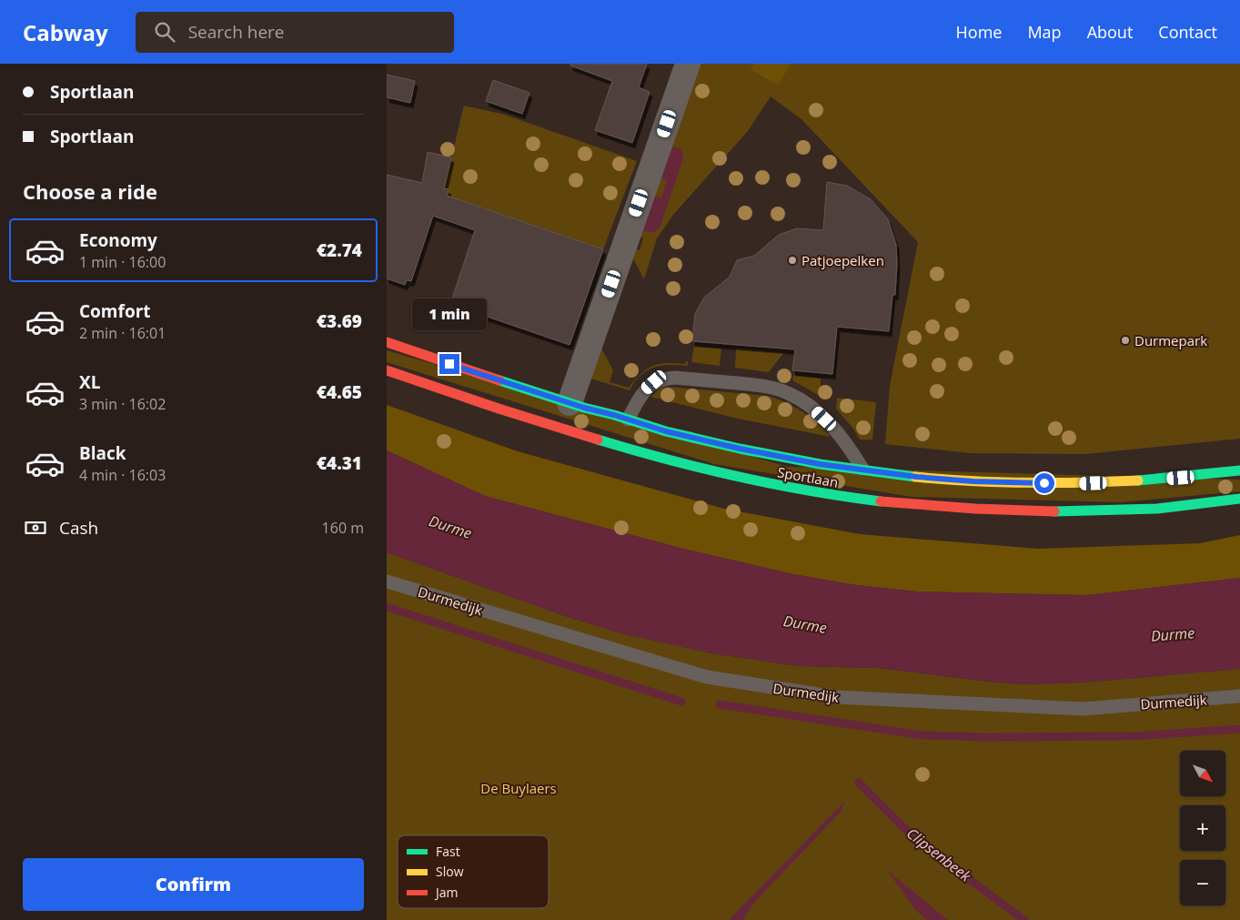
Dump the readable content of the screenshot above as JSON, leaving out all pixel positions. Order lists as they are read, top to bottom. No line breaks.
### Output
{"streets":{"main road":["Sportlaan"],"lane":["Durmedijk"]},"water":["Durme","Clipsenbeek"],"parks":["De Buylaers"],"places":["Patjoepelken","Durmepark"],"legend":["Fast","Slow","Jam"],"north":"bottom right","page":{"header":"Cabway","search":"Search here","nav":["Home","Map","About","Contact"],"banner":["Sportlaan","Sportlaan"],"heading":"Choose a ride","list":[{"name":"Economy","note":"1 min · 16:00","value":"€2.74"},{"name":"Comfort","note":"2 min · 16:01","value":"€3.69"},{"name":"XL","note":"3 min · 16:02","value":"€4.65"},{"name":"Black","note":"4 min · 16:03","value":"€4.31"}],"bubble":"1 min","pay":["Cash","160 m"],"map_buttons":["+","−"],"buttons":"Confirm"}}
